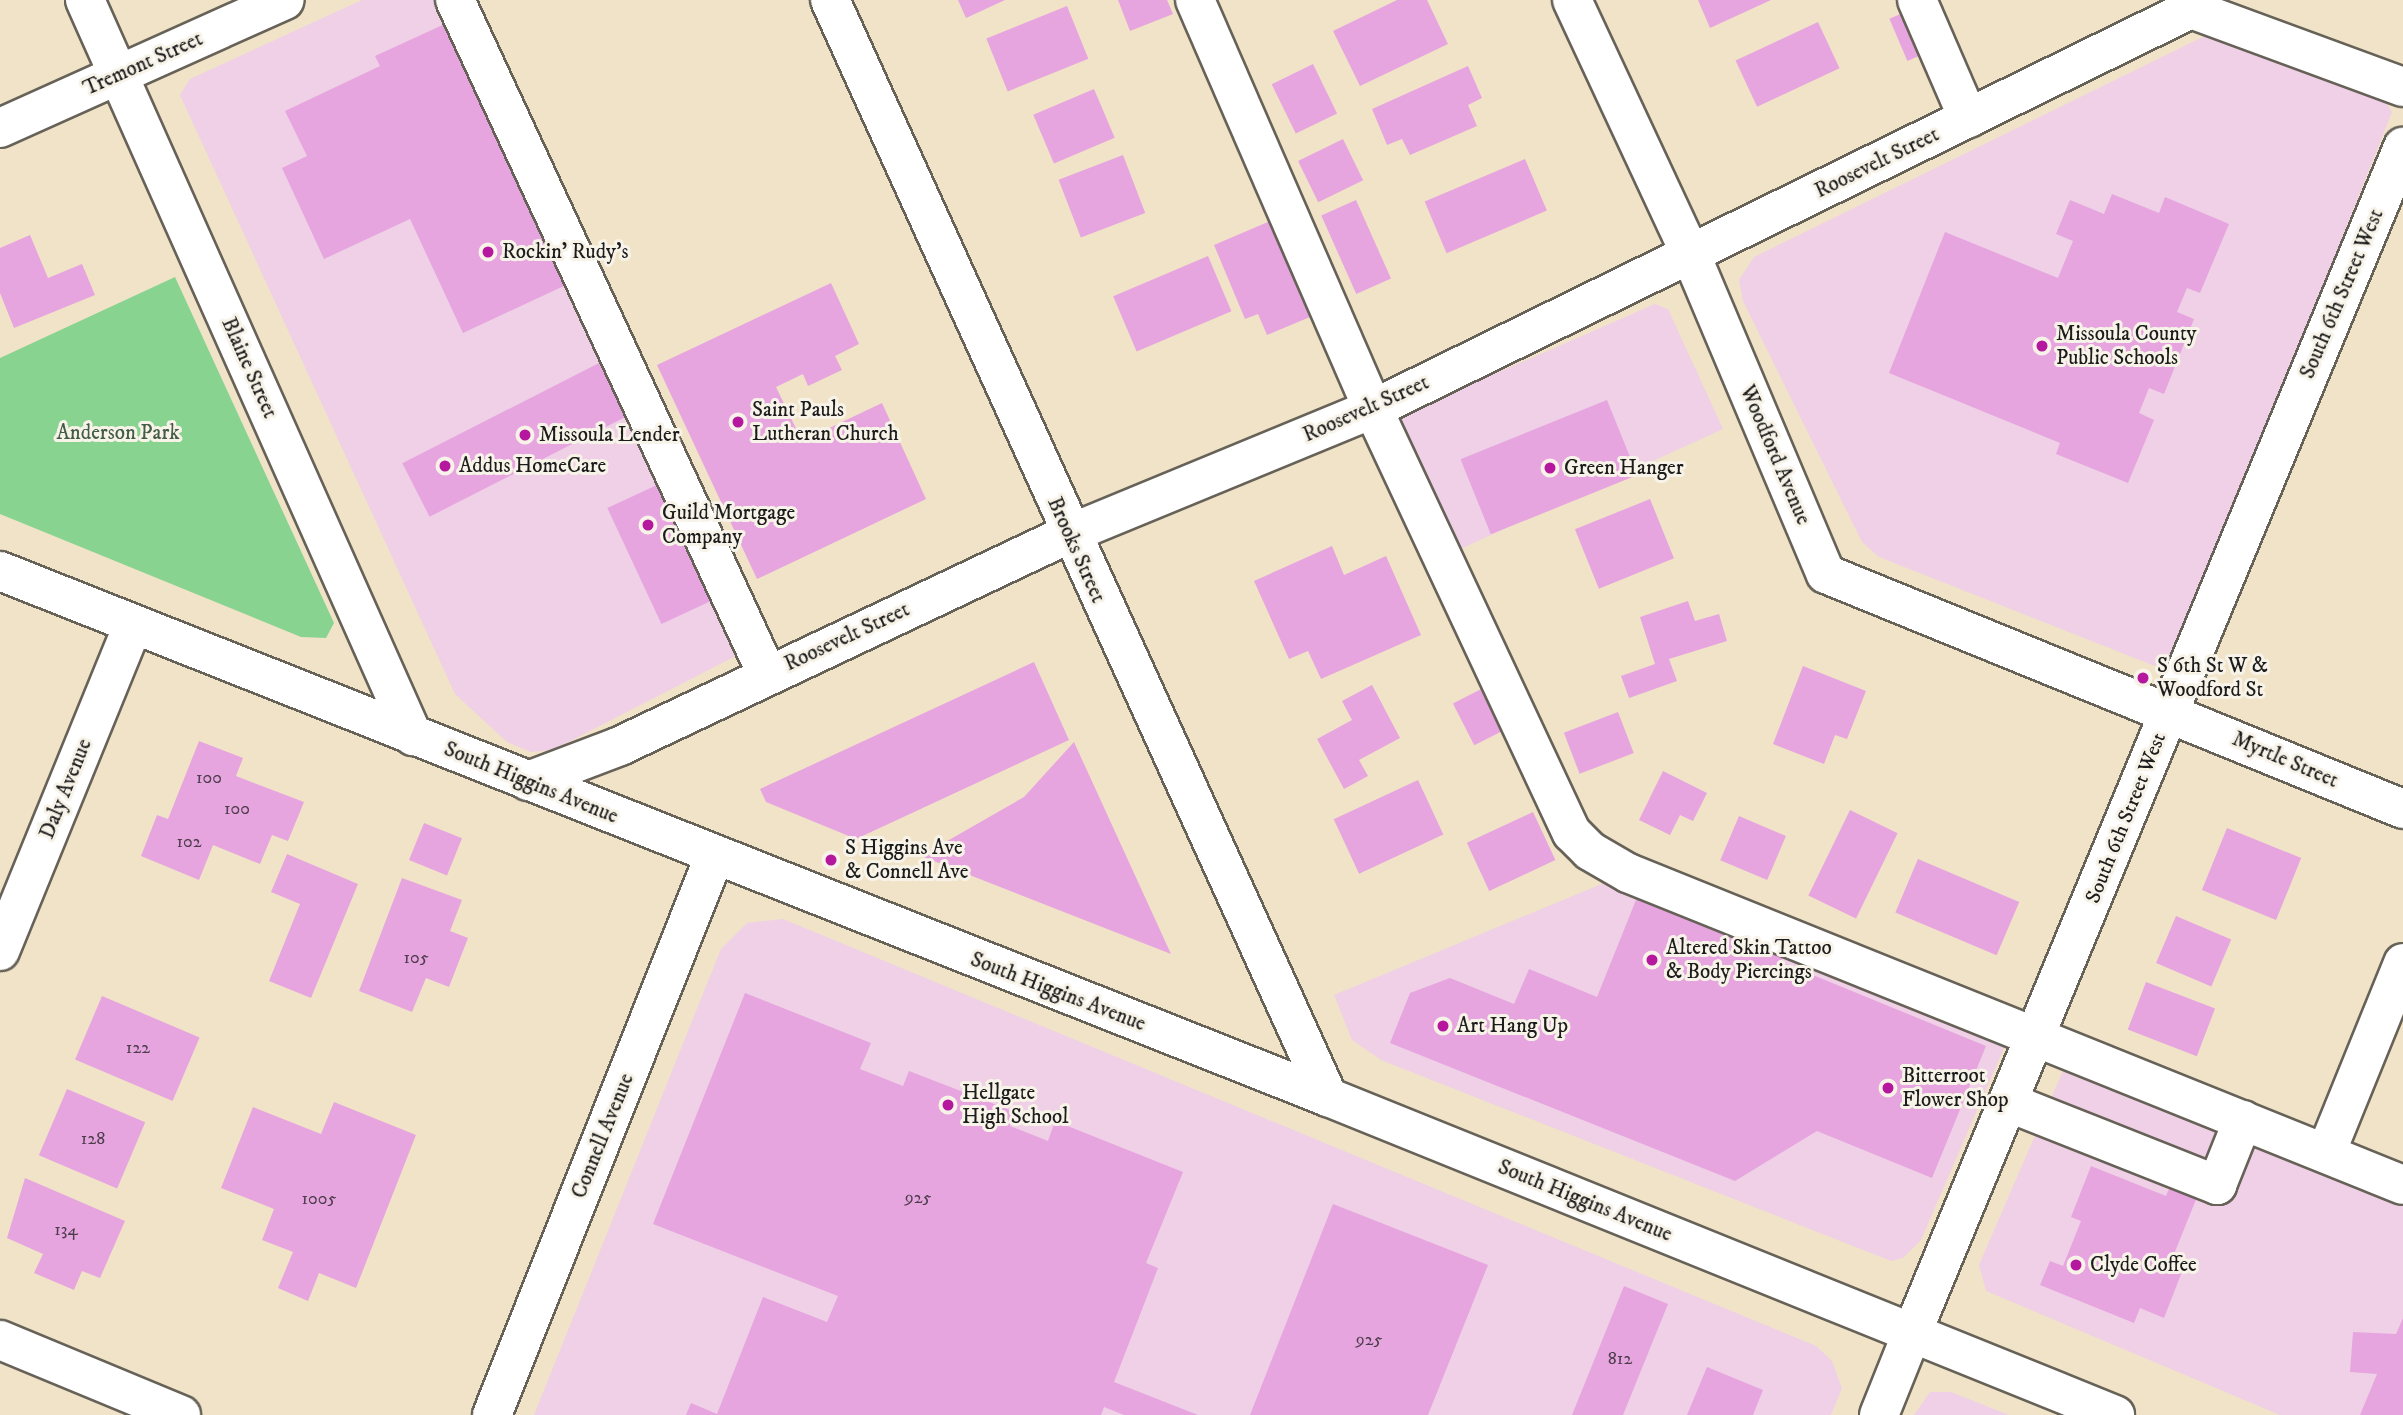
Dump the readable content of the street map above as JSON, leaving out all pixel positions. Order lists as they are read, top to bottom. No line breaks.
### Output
{"streets":{"main road":["Tremont Street","Roosevelt Street","South 6th Street West","Blaine Street","Woodford Avenue","Brooks Street","Myrtle Street","South Higgins Avenue","Daly Avenue","Connell Avenue"]},"crossings":[["Tremont Street","Blaine Street"],["Roosevelt Street","Woodford Avenue"],["Roosevelt Street","Brooks Street"],["Roosevelt Street","South Higgins Avenue"],["South 6th Street West","Woodford Avenue"],["South 6th Street West","Myrtle Street"],["South 6th Street West","South Higgins Avenue"],["Blaine Street","South Higgins Avenue"],["Woodford Avenue","Myrtle Street"],["Brooks Street","South Higgins Avenue"],["South Higgins Avenue","Daly Avenue"],["South Higgins Avenue","Connell Avenue"]],"parks":["Anderson Park"],"places":["Rockin' Rudy's","Missoula County Public Schools","Saint Pauls Lutheran Church","Missoula Lender","Addus HomeCare","Green Hanger","Guild Mortgage Company","S 6th St W & Woodford St","S Higgins Ave & Connell Ave","Altered Skin Tattoo & Body Piercings","Art Hang Up","Bitterroot Flower Shop","Hellgate High School","Clyde Coffee"],"house_numbers":["100","100","102","105","122","128","925","1005","134","925","812"]}
